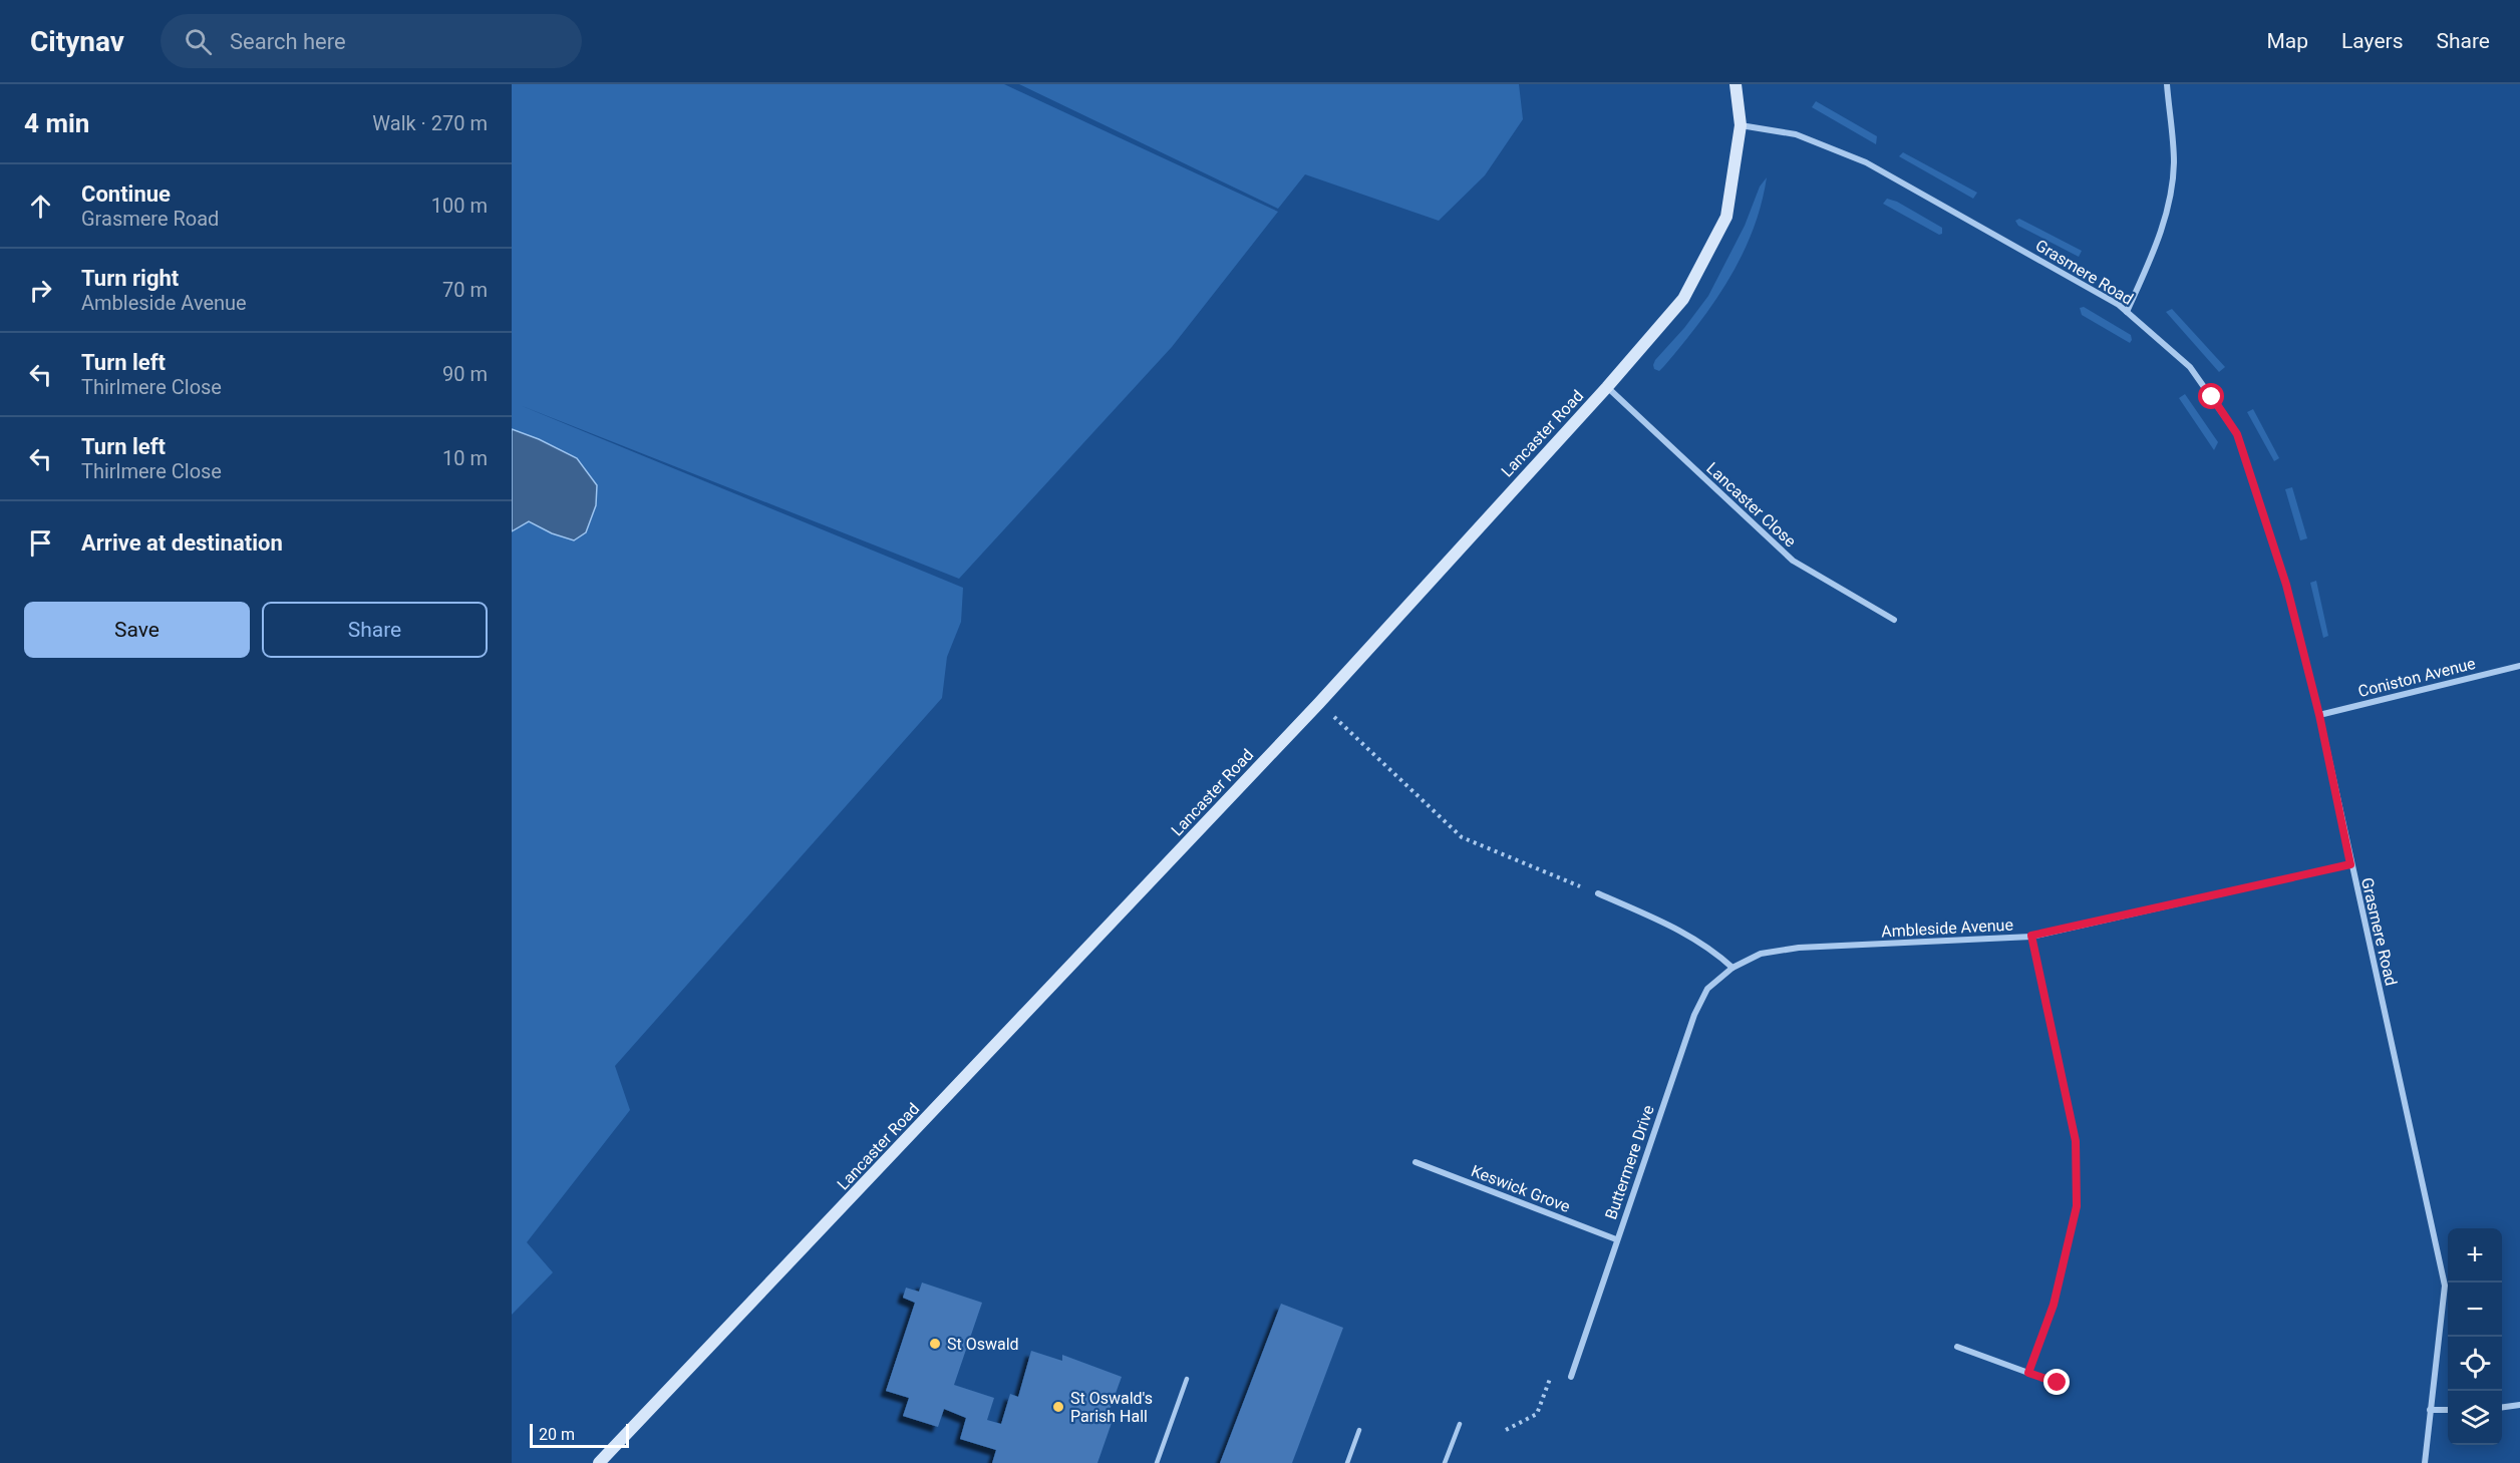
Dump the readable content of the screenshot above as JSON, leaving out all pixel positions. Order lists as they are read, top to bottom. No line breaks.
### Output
{"streets":{"main road":["Lancaster Road"],"street":["Grasmere Road","Lancaster Close","Coniston Avenue","Ambleside Avenue","Buttermere Drive","Keswick Grove"]},"crossings":[["Grasmere Road","Lancaster Road"],["Grasmere Road","Coniston Avenue"],["Grasmere Road","Ambleside Avenue"],["Lancaster Road","Lancaster Close"],["Ambleside Avenue","Buttermere Drive"],["Buttermere Drive","Keswick Grove"]],"places":["St Oswald","St Oswald's Parish Hall"],"scale_bar":"20 m","page":{"header":"Citynav","search":"Search here","nav":["Map","Layers","Share"],"heading":["4 min","Walk · 270 m"],"list":[["Continue","Grasmere Road","100 m"],["Turn right","Ambleside Avenue","70 m"],["Turn left","Thirlmere Close","90 m"],["Turn left","Thirlmere Close","10 m"],"Arrive at destination"],"buttons":["Save","Share"],"map_buttons":["+","−"],"scale":"20 m"}}
